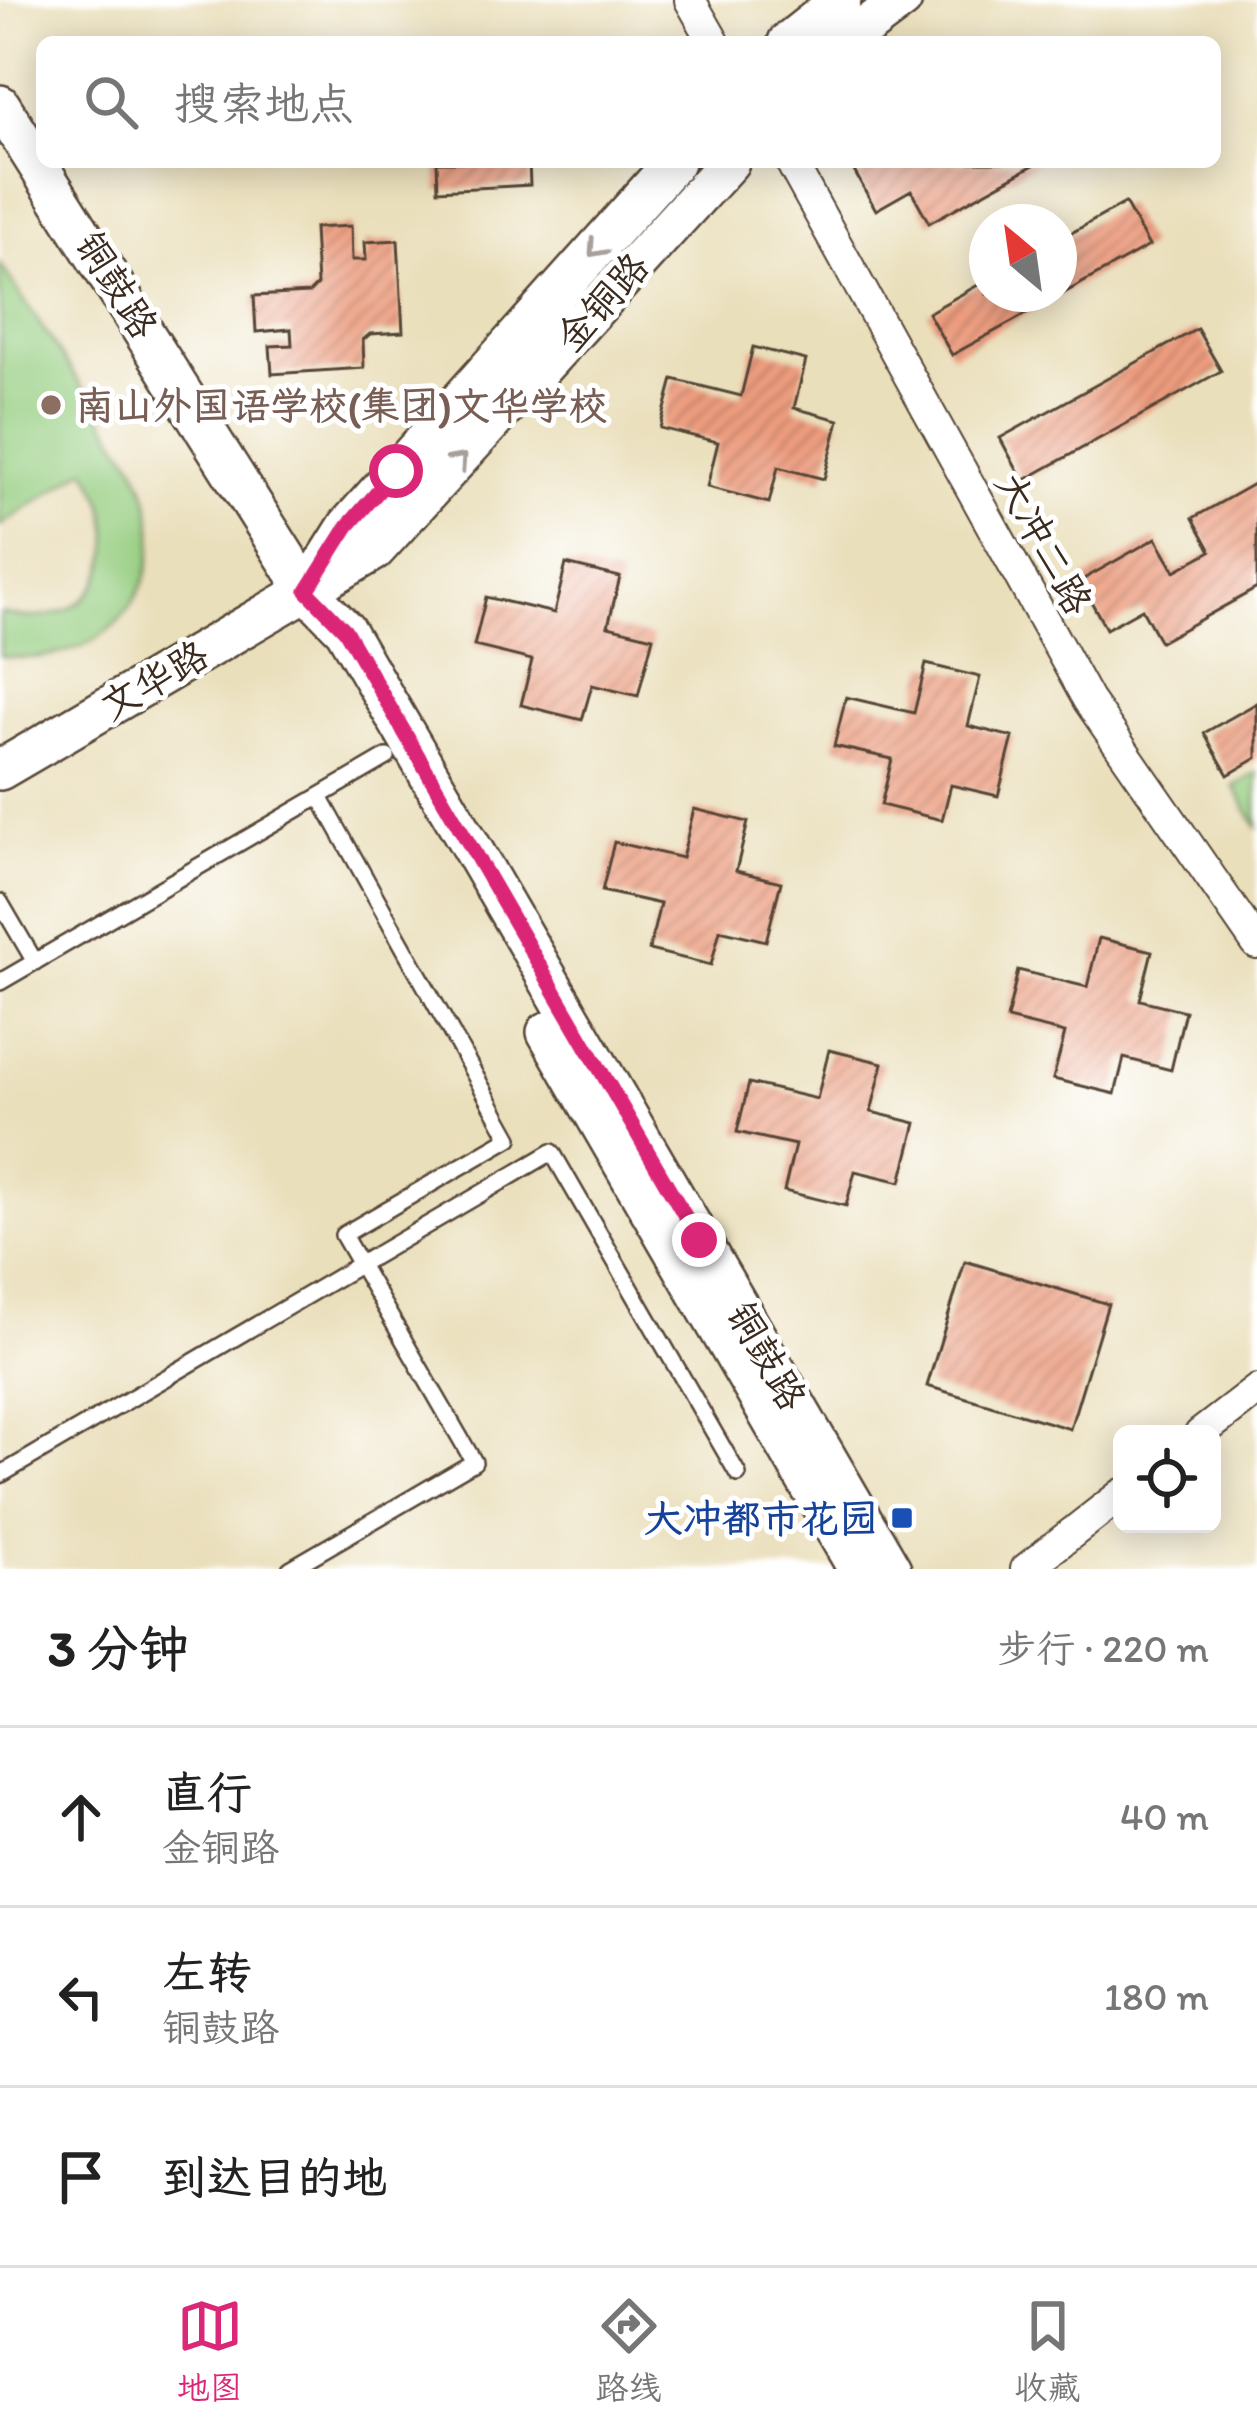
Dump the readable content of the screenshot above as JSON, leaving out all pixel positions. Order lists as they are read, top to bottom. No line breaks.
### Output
{"streets":{"main road":["铜鼓路","金铜路","文华路"],"street":["大冲二路"]},"crossings":[["铜鼓路","金铜路"],["铜鼓路","文华路"],["金铜路","文华路"]],"places":{"other":["南山外国语学校(集团)文华学校"],"transit":["大冲都市花园"]},"north":"top left","page":{"search":"搜索地点","heading":["3 分钟","步行 · 220 m"],"list":[["直行","金铜路","40 m"],["左转","铜鼓路","180 m"],"到达目的地"],"nav":["地图","路线","收藏"]}}
